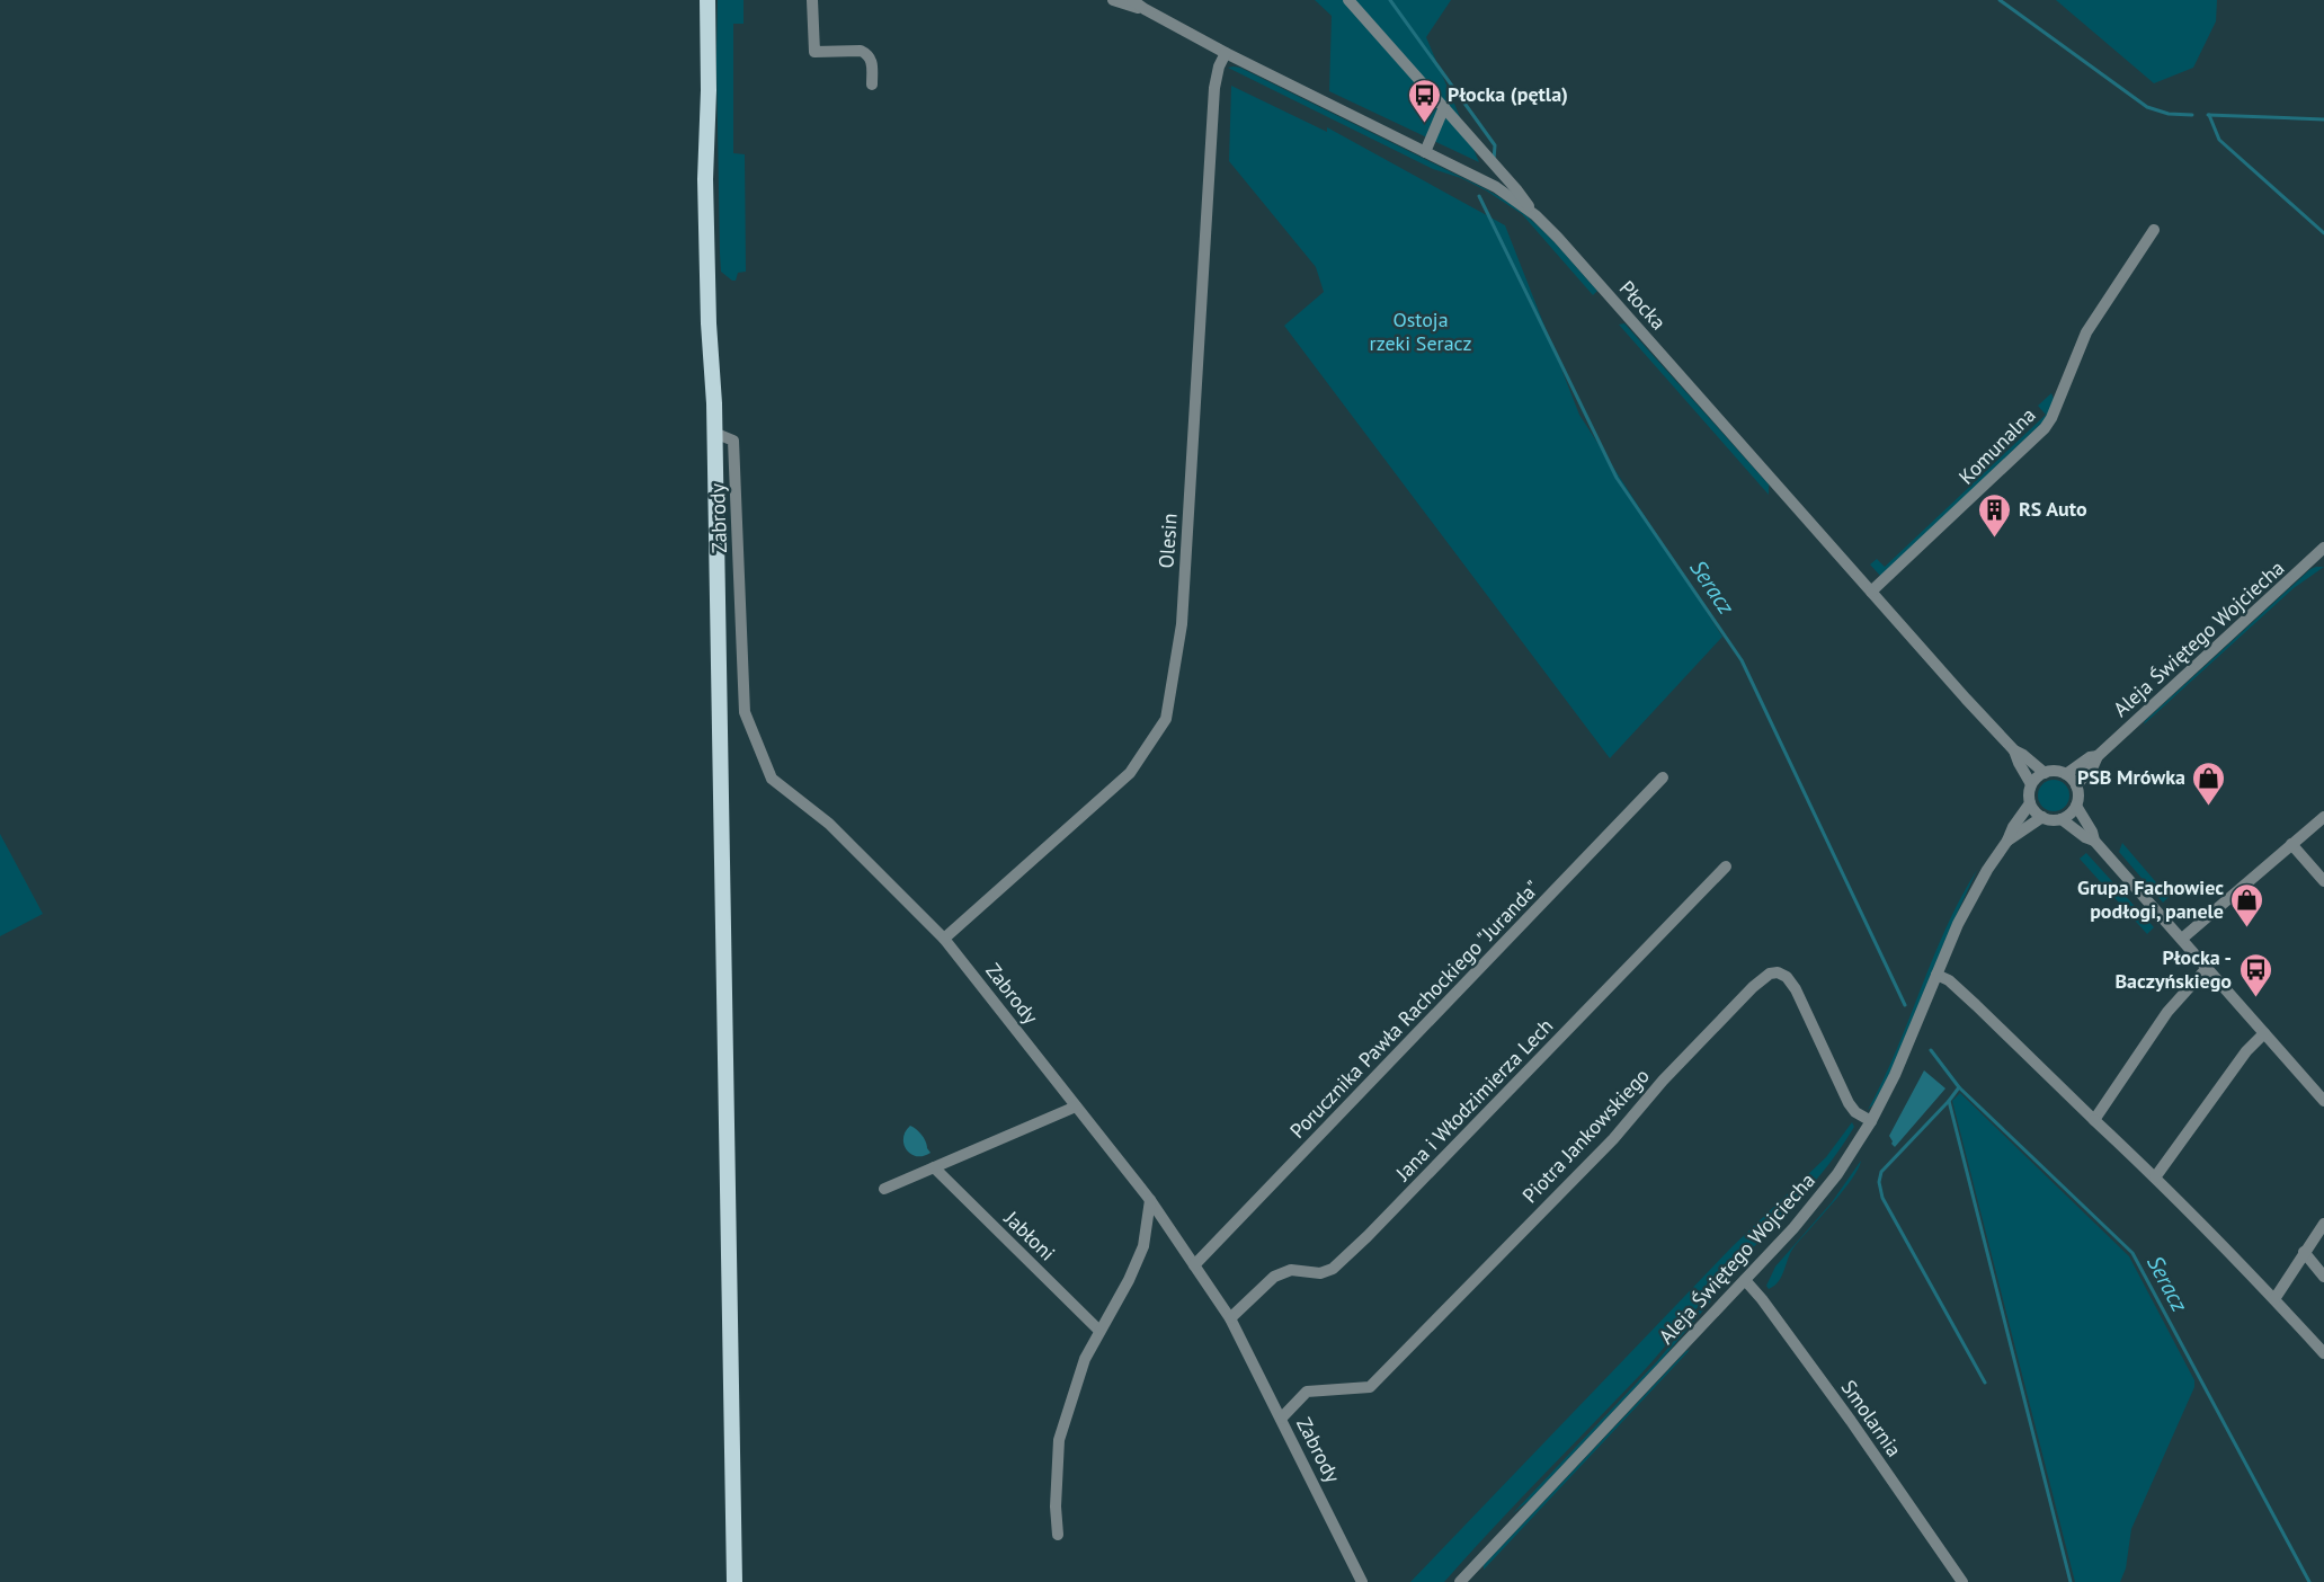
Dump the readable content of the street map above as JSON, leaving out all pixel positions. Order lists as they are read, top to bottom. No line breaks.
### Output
{"streets":{"street":["Płocka","Komunalna","Zabrody","Olesin","Aleja Świętego Wojciecha","Porucznika Pawła Rachockiego \"Juranda\"","Jana i Włodzimierza Lech","Piotra Jankowskiego","Jabłoni","Smolarnia"]},"crossings":[["Płocka","Komunalna"],["Płocka","Olesin"],["Płocka","Aleja Świętego Wojciecha"],["Zabrody","Olesin"],["Zabrody","Porucznika Pawła Rachockiego \"Juranda\""],["Zabrody","Jana i Włodzimierza Lech"],["Zabrody","Piotra Jankowskiego"],["Aleja Świętego Wojciecha","Piotra Jankowskiego"],["Aleja Świętego Wojciecha","Smolarnia"]],"water":["Seracz"],"parks":["Ostoja rzeki Seracz"],"places":{"bus stop":["Płocka (pętla)","Płocka - Baczyńskiego"],"building":["RS Auto"],"shop":["PSB Mrówka","Grupa Fachowiec podłogi, panele"]}}
